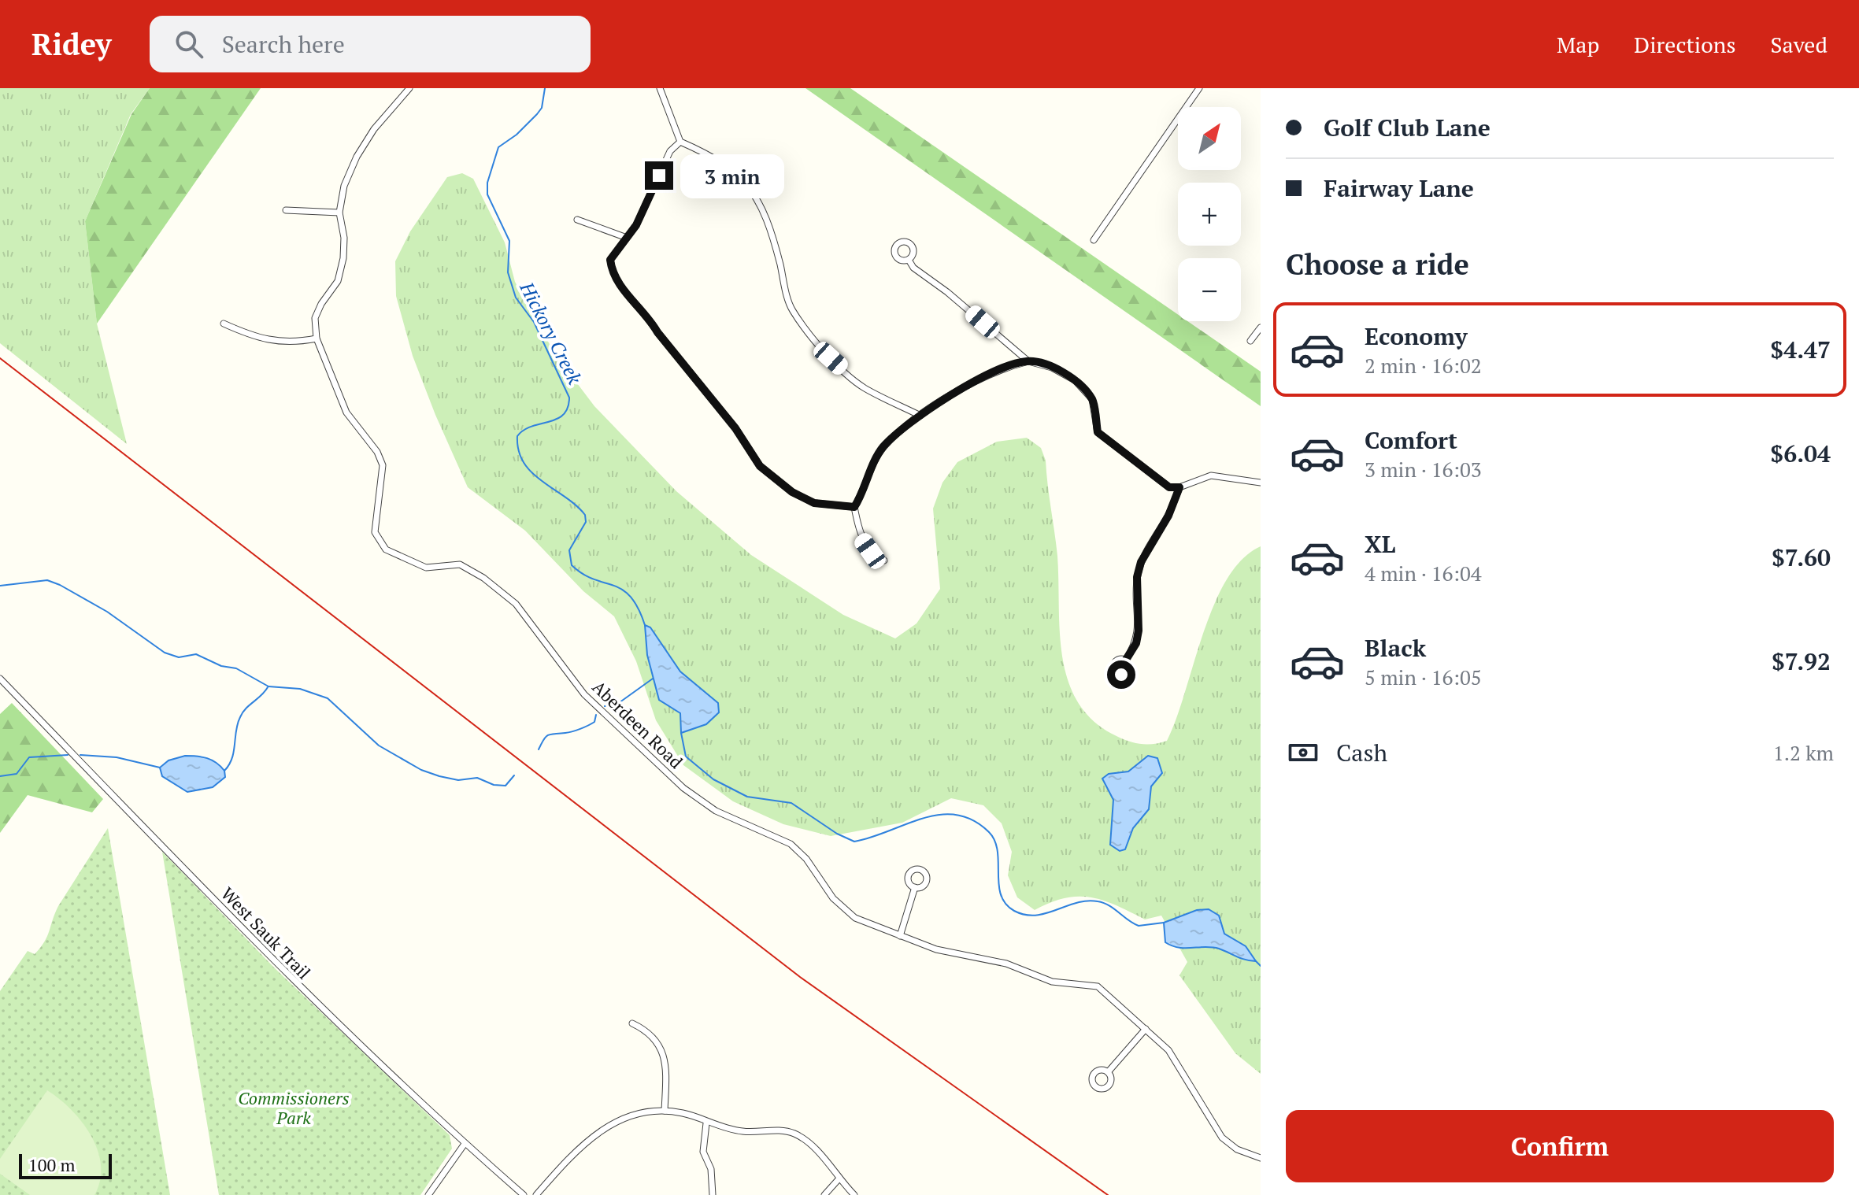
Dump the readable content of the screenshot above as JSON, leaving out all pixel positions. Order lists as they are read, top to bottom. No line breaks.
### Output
{"streets":{"street":["Aberdeen Road","West Sauk Trail"]},"water":["Hickory Creek"],"parks":["Commissioners Park"],"scale_bar":"100 m","north":"top right","page":{"header":"Ridey","search":"Search here","nav":["Map","Directions","Saved"],"banner":["Golf Club Lane","Fairway Lane"],"map_buttons":["+","−"],"bubble":"3 min","heading":"Choose a ride","list":[{"name":"Economy","note":"2 min · 16:02","value":"$4.47"},{"name":"Comfort","note":"3 min · 16:03","value":"$6.04"},{"name":"XL","note":"4 min · 16:04","value":"$7.60"},{"name":"Black","note":"5 min · 16:05","value":"$7.92"}],"pay":["Cash","1.2 km"],"buttons":"Confirm","scale":"100 m"}}
